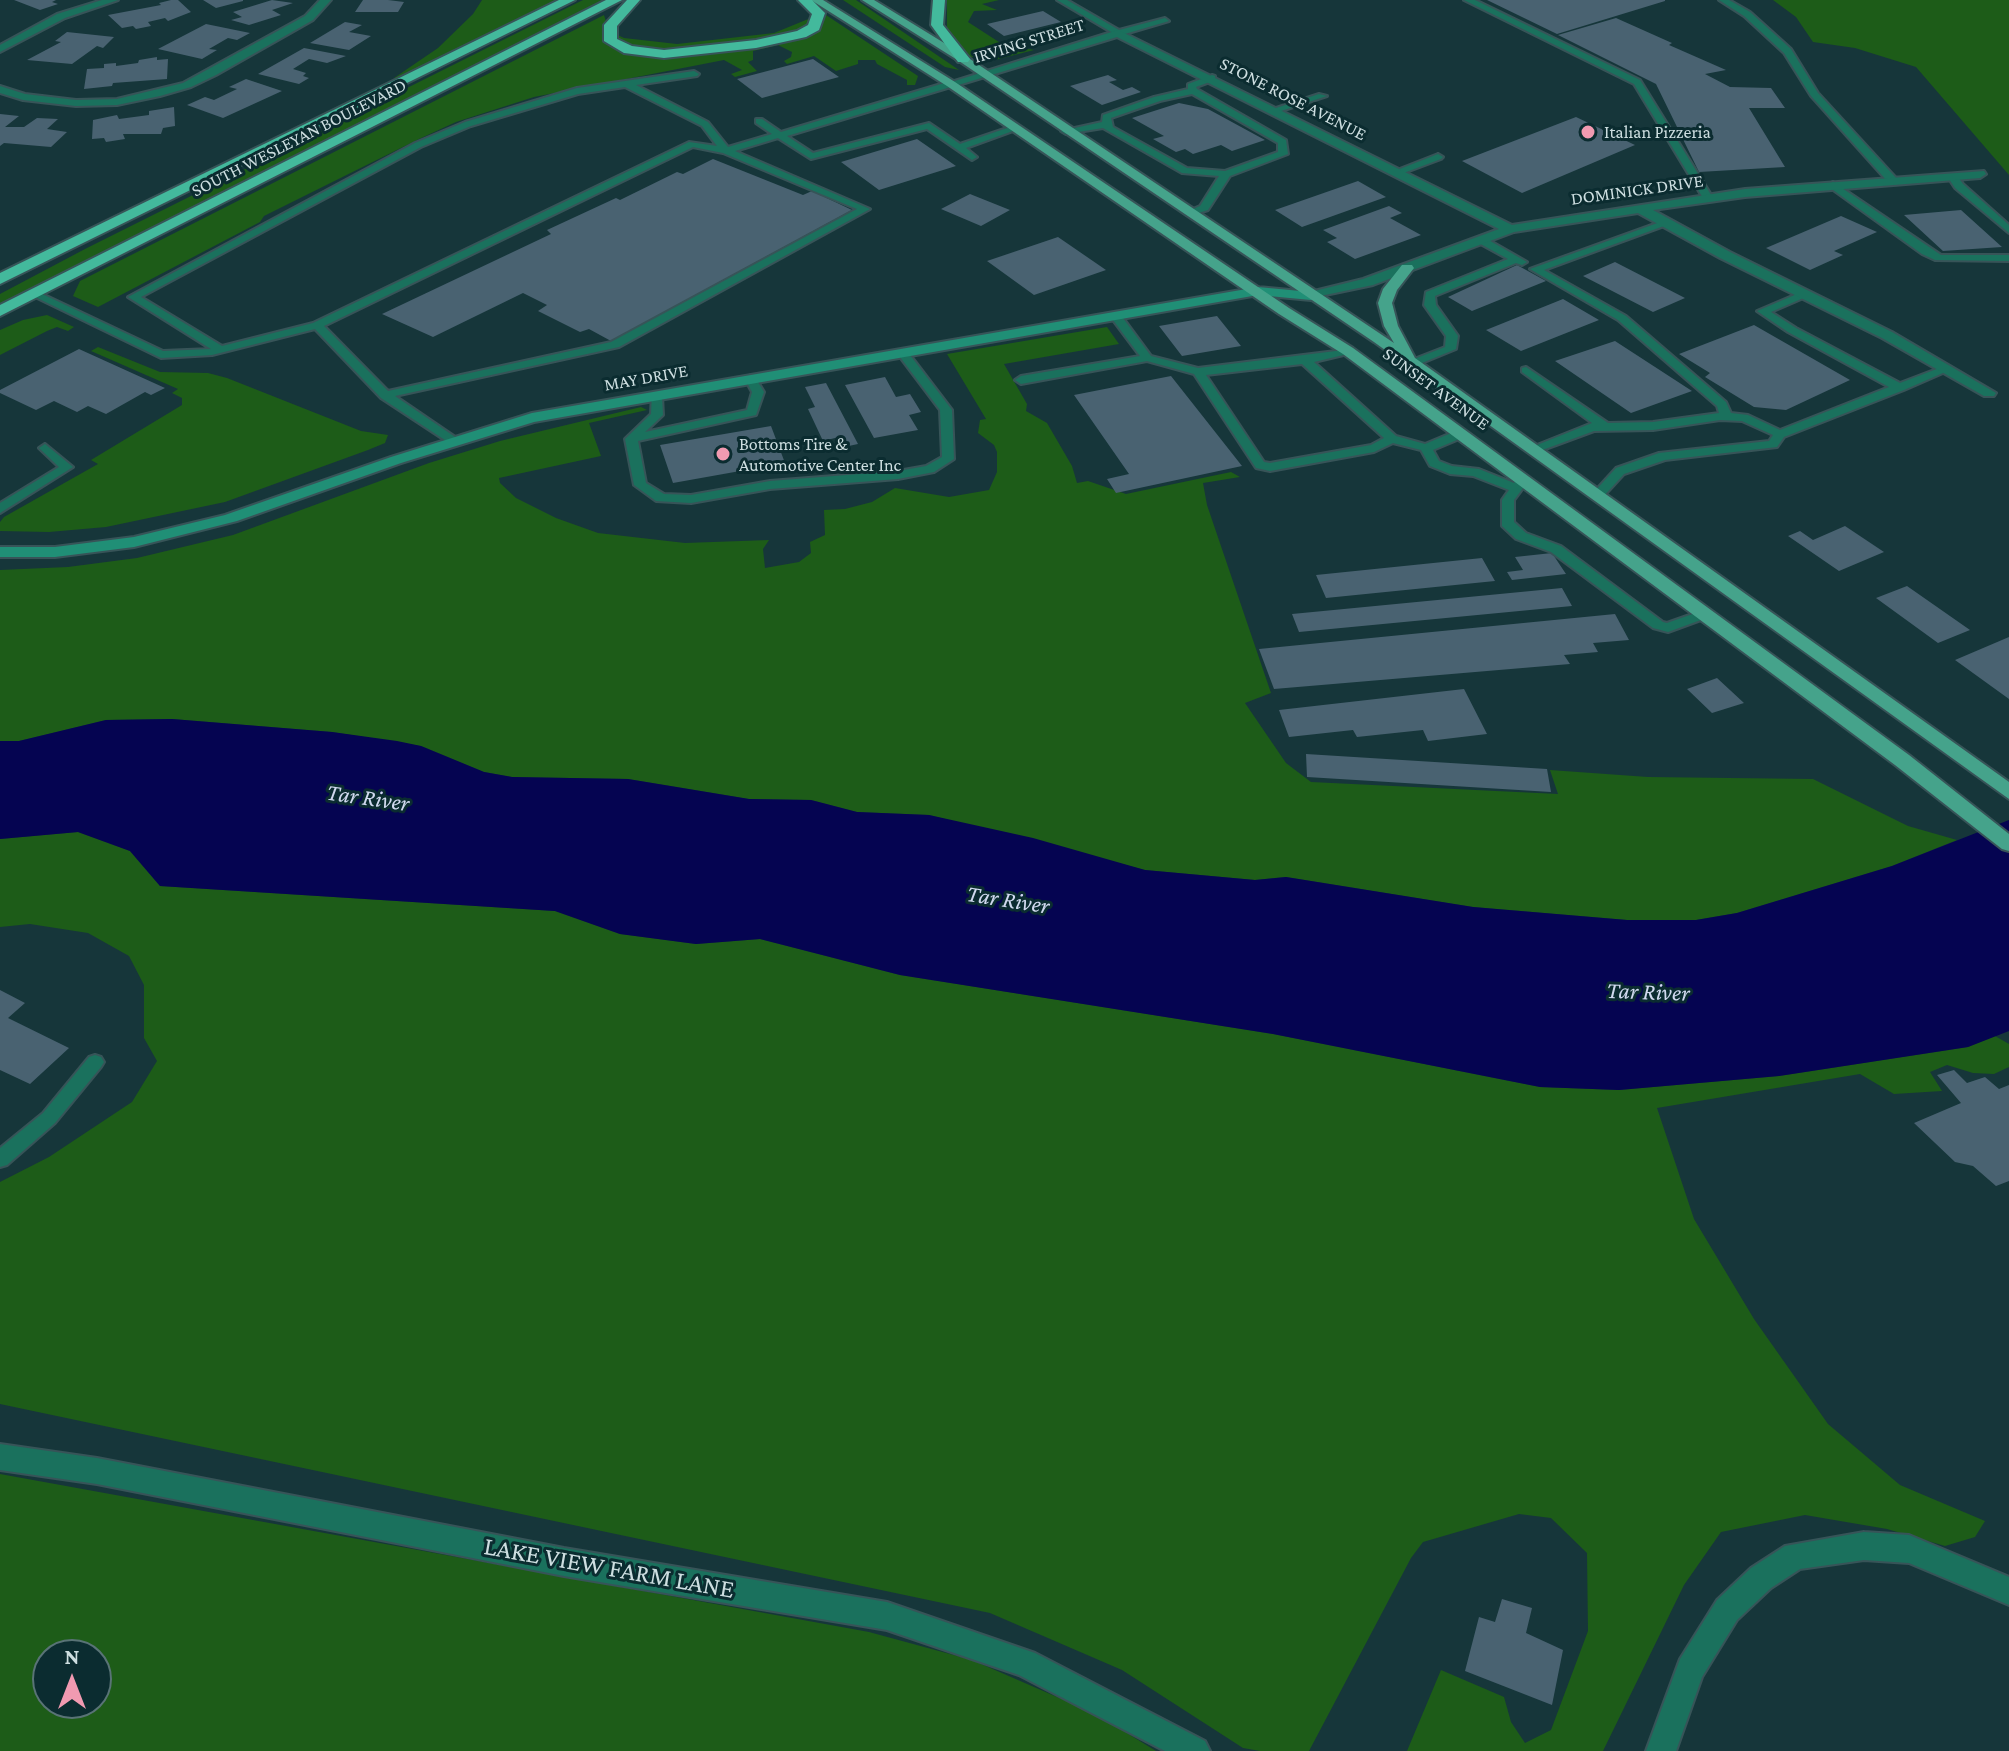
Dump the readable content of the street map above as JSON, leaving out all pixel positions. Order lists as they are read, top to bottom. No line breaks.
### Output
{"streets":{"highway":["SOUTH WESLEYAN BOULEVARD"],"main road":["MAY DRIVE","SUNSET AVENUE"],"street":["IRVING STREET","STONE ROSE AVENUE","DOMINICK DRIVE","LAKE VIEW FARM LANE"]},"crossings":[["IRVING STREET","STONE ROSE AVENUE"],["IRVING STREET","SUNSET AVENUE"],["STONE ROSE AVENUE","DOMINICK DRIVE"],["DOMINICK DRIVE","MAY DRIVE"],["DOMINICK DRIVE","SUNSET AVENUE"],["MAY DRIVE","SUNSET AVENUE"]],"water":["Tar River"],"places":["Italian Pizzeria","Bottoms Tire & Automotive Center Inc"],"north":"top"}
